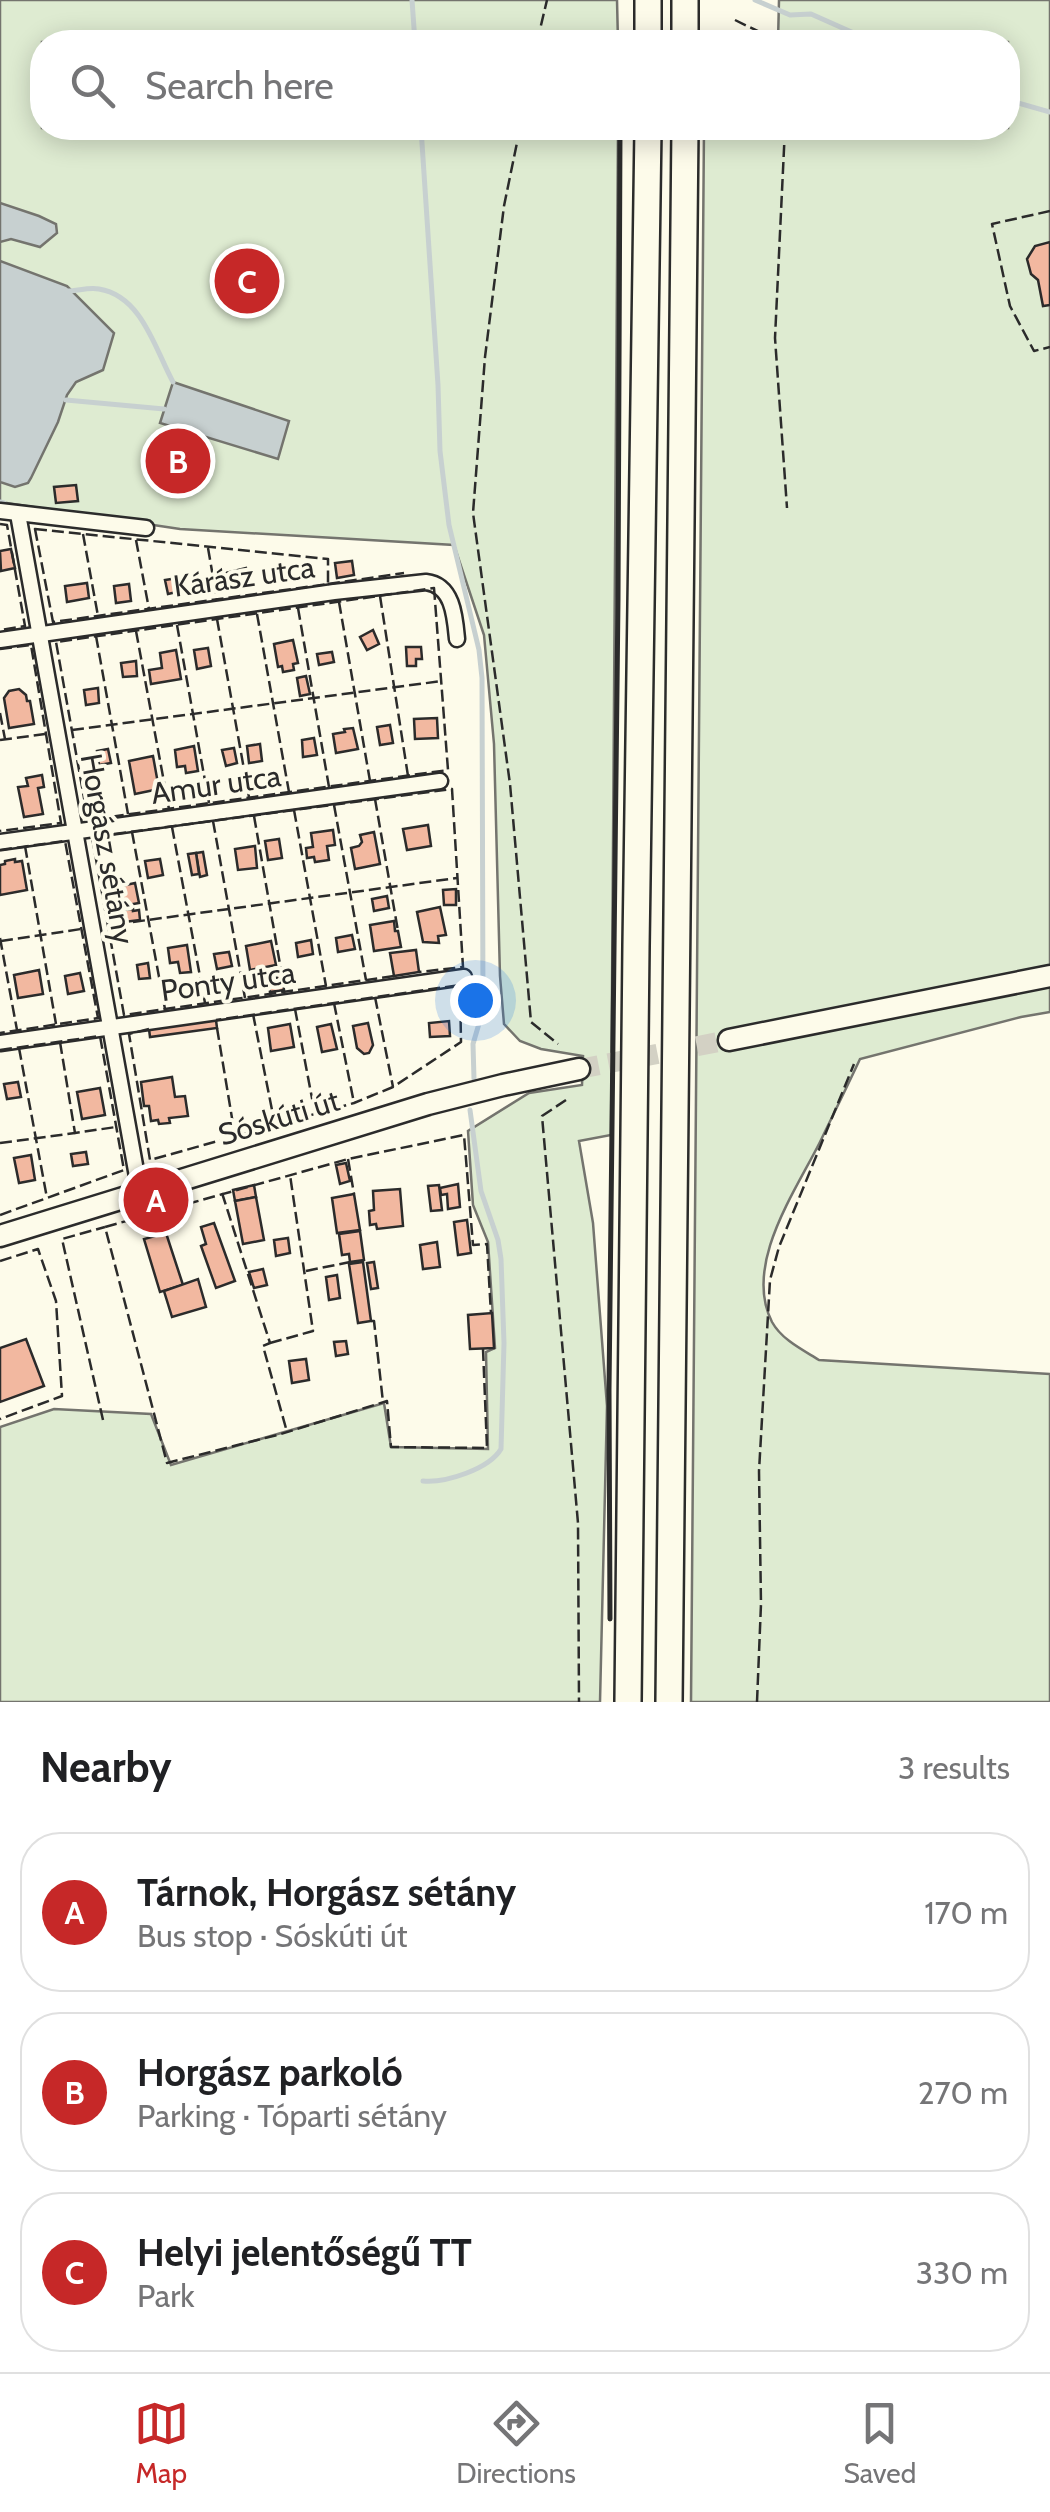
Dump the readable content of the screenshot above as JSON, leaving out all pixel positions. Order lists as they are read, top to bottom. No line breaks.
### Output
{"streets":{"main road":["Sóskúti út"],"street":["Kárász utca","Amur utca","Horgász sétány","Ponty utca"]},"crossings":[["Kárász utca","Horgász sétány"],["Amur utca","Horgász sétány"],["Horgász sétány","Ponty utca"],["Horgász sétány","Sóskúti út"]],"page":{"search":"Search here","pins":["C","B","A"],"heading":["Nearby","3 results"],"list":[{"mark":"A","name":"Tárnok, Horgász sétány","note":"Bus stop · Sóskúti út","value":"170 m"},{"mark":"B","name":"Horgász parkoló","note":"Parking · Tóparti sétány","value":"270 m"},{"mark":"C","name":"Helyi jelentőségű TT","note":"Park","value":"330 m"}],"nav":["Map","Directions","Saved"]}}
